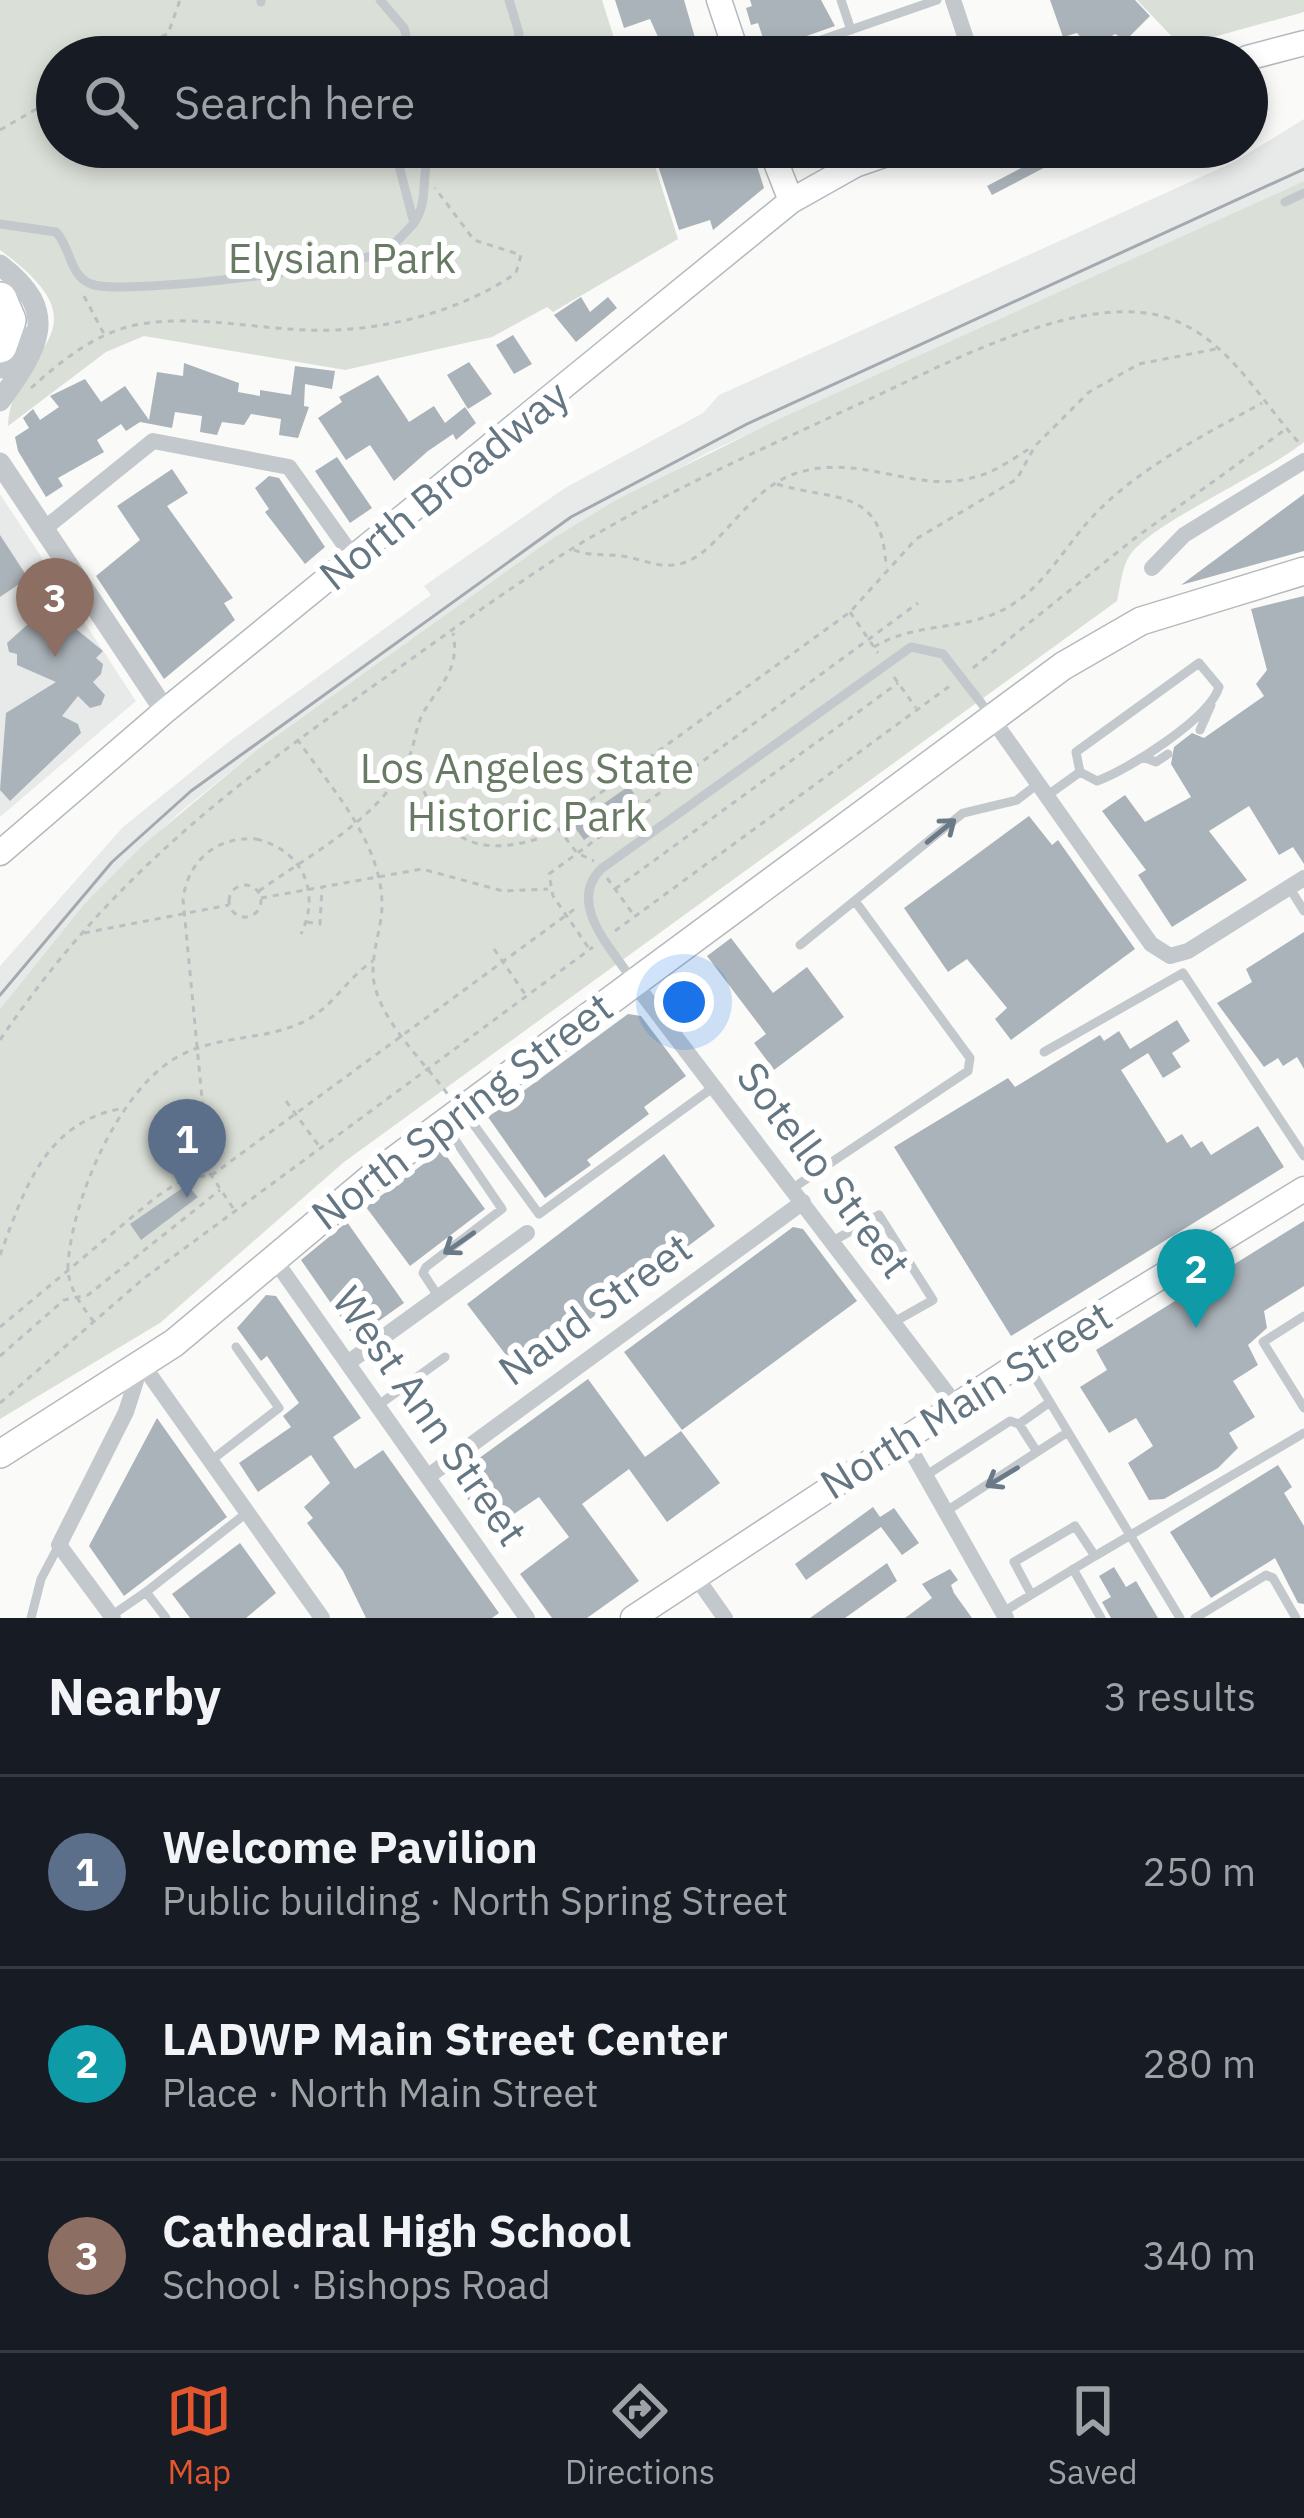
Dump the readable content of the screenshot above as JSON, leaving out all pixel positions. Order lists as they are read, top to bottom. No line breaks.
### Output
{"streets":{"main road":["North Broadway","North Spring Street","North Main Street"],"street":["Sotello Street","Naud Street","West Ann Street"]},"crossings":[["North Spring Street","Sotello Street"],["North Spring Street","West Ann Street"],["Sotello Street","Naud Street"],["Sotello Street","North Main Street"],["Naud Street","West Ann Street"]],"parks":["Elysian Park","Los Angeles State Historic Park"],"page":{"search":"Search here","pins":["3","1","2"],"heading":["Nearby","3 results"],"list":[{"mark":"1","name":"Welcome Pavilion","note":"Public building · North Spring Street","value":"250 m"},{"mark":"2","name":"LADWP Main Street Center","note":"Place · North Main Street","value":"280 m"},{"mark":"3","name":"Cathedral High School","note":"School · Bishops Road","value":"340 m"}],"nav":["Map","Directions","Saved"]}}
